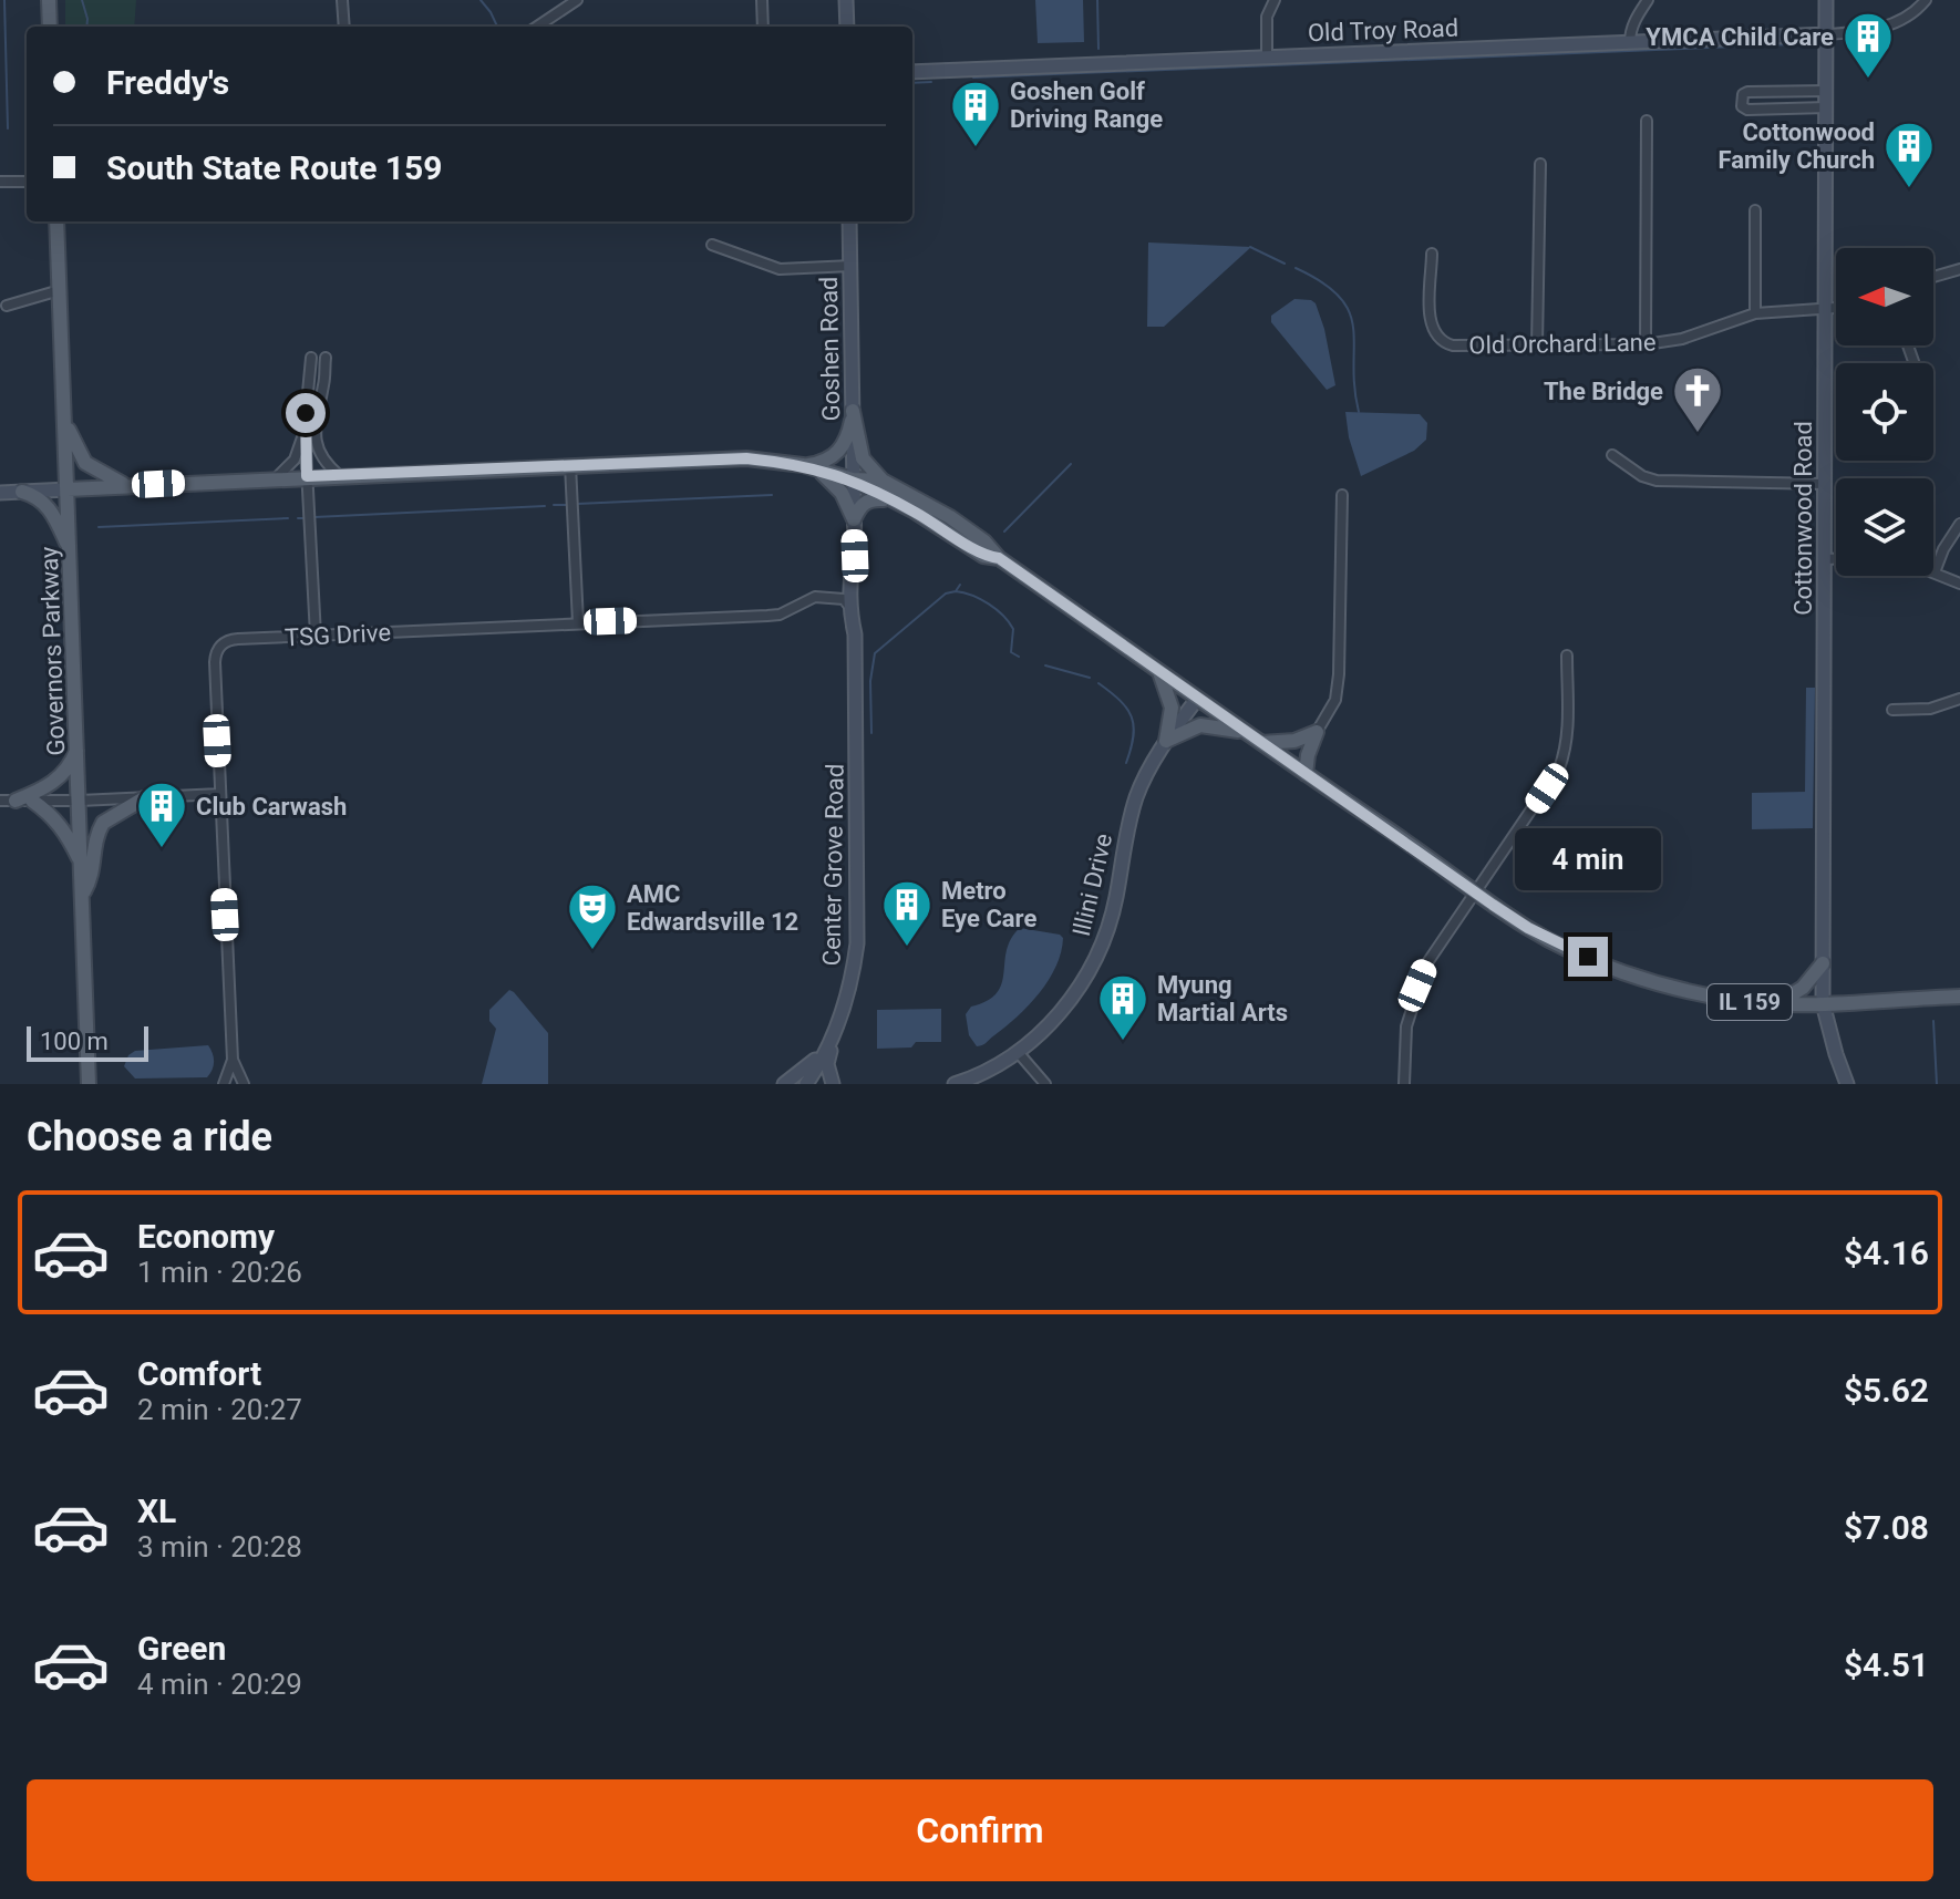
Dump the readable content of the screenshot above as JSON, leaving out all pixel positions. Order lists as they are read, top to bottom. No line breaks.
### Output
{"streets":{"main road":["Governors Parkway","IL 159"],"street":["Old Troy Road","Old Orchard Lane","Goshen Road","Cottonwood Road","TSG Drive","Center Grove Road","Illini Drive"]},"crossings":[["Old Troy Road","Cottonwood Road"],["Old Orchard Lane","Cottonwood Road"],["Goshen Road","Center Grove Road"],["Cottonwood Road","IL 159"],["TSG Drive","Center Grove Road"],["Illini Drive","IL 159"]],"places":{"building":["YMCA Child Care","Goshen Golf Driving Range","Cottonwood Family Church","Club Carwash","Metro Eye Care","Myung Martial Arts"],"church":["The Bridge"],"theatre":["AMC Edwardsville 12"]},"scale_bar":"100 m","north":"left","page":{"banner":["Freddy's","South State Route 159"],"bubble":"4 min","scale":"100 m","heading":"Choose a ride","list":[{"name":"Economy","note":"1 min · 20:26","value":"$4.16"},{"name":"Comfort","note":"2 min · 20:27","value":"$5.62"},{"name":"XL","note":"3 min · 20:28","value":"$7.08"},{"name":"Green","note":"4 min · 20:29","value":"$4.51"}],"buttons":"Confirm"}}
